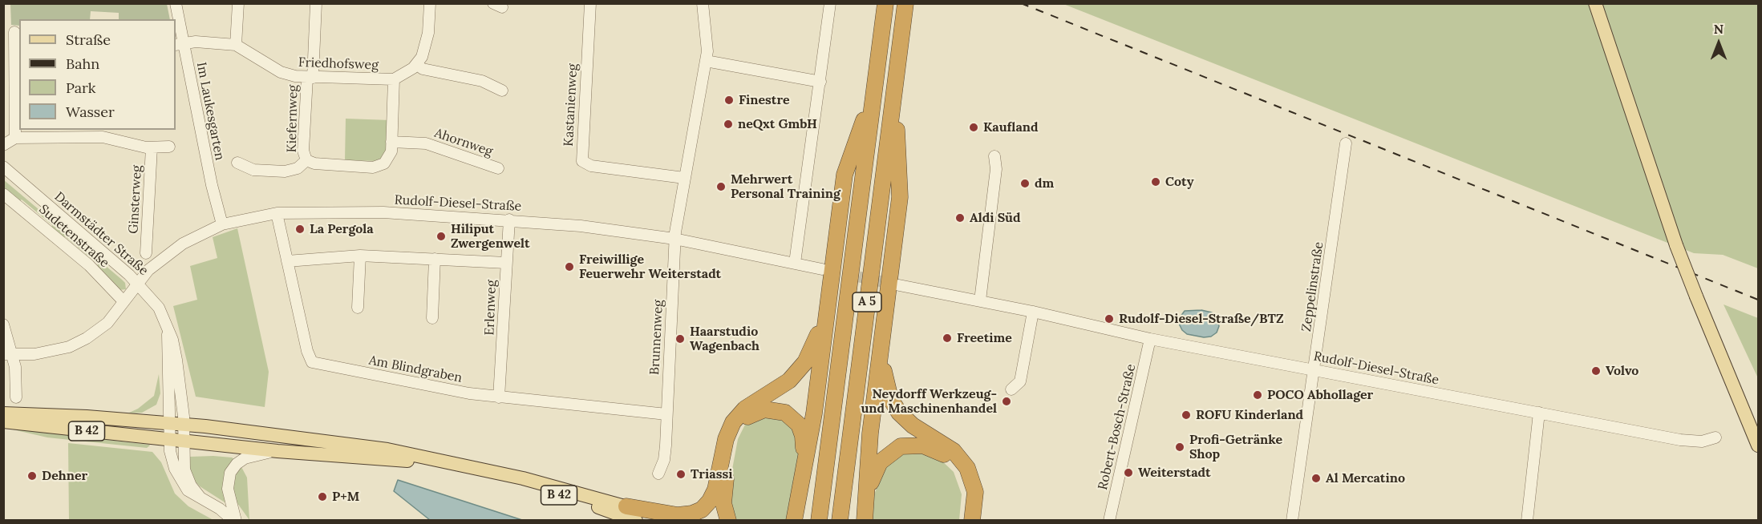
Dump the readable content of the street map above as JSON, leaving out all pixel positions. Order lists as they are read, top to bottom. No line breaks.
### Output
{"streets":{"highway":["A 5"],"main road":["B 42"],"street":["Friedhofsweg","Kastanienweg","Im Laukesgarten","Kiefernweg","Ahornweg","Ginsterweg","Rudolf-Diesel-Straße","Darmstädter Straße","Sudetenstraße","Zeppelinstraße","Erlenweg","Brunnenweg","Am Blindgraben","Robert-Bosch-Straße"]},"crossings":[["Friedhofsweg","Im Laukesgarten"],["Friedhofsweg","Kiefernweg"],["Kastanienweg","Brunnenweg"],["Im Laukesgarten","Rudolf-Diesel-Straße"],["Rudolf-Diesel-Straße","Darmstädter Straße"],["Rudolf-Diesel-Straße","Sudetenstraße"],["Rudolf-Diesel-Straße","Zeppelinstraße"],["Rudolf-Diesel-Straße","Erlenweg"],["Rudolf-Diesel-Straße","Brunnenweg"],["Rudolf-Diesel-Straße","Am Blindgraben"],["Rudolf-Diesel-Straße","Robert-Bosch-Straße"],["Darmstädter Straße","B 42"],["Erlenweg","Am Blindgraben"],["Brunnenweg","Am Blindgraben"]],"places":["Finestre","neQxt GmbH","Kaufland","Coty","dm","Mehrwert Personal Training","Aldi Süd","La Pergola","Hiliput Zwergenwelt","Freiwillige Feuerwehr Weiterstadt","Rudolf-Diesel-Straße/BTZ","Freetime","Haarstudio Wagenbach","Volvo","POCO Abhollager","Neydorff Werkzeug- und Maschinenhandel","ROFU Kinderland","Profi-Getränke Shop","Weiterstadt","Triassi","Dehner","Al Mercatino","P+M"],"legend":["Straße","Bahn","Park","Wasser"],"north":"top"}
